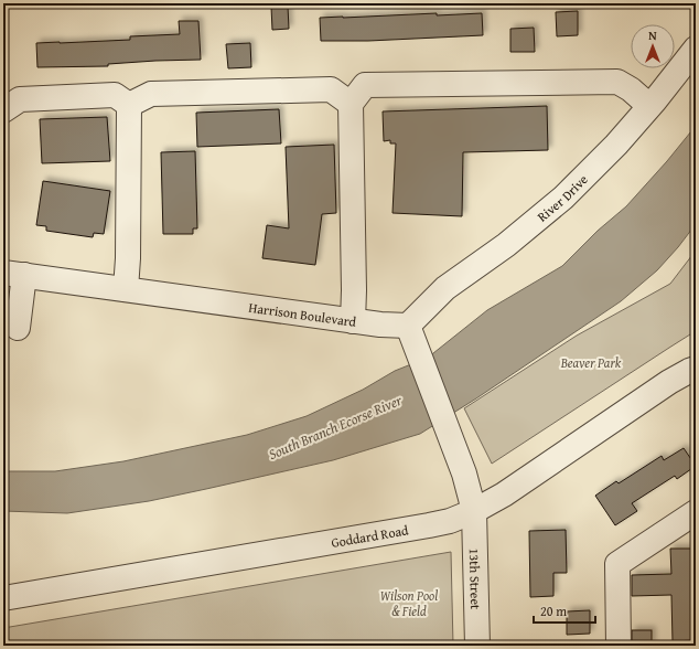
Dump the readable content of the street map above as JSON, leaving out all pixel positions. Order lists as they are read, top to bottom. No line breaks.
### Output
{"streets":{"street":["River Drive","Harrison Boulevard","Goddard Road","13th Street"]},"crossings":[["River Drive","Harrison Boulevard"],["Goddard Road","13th Street"]],"water":["South Branch Ecorse River"],"parks":["Beaver Park","Wilson Pool & Field"],"scale_bar":"20 m","north":"top"}
